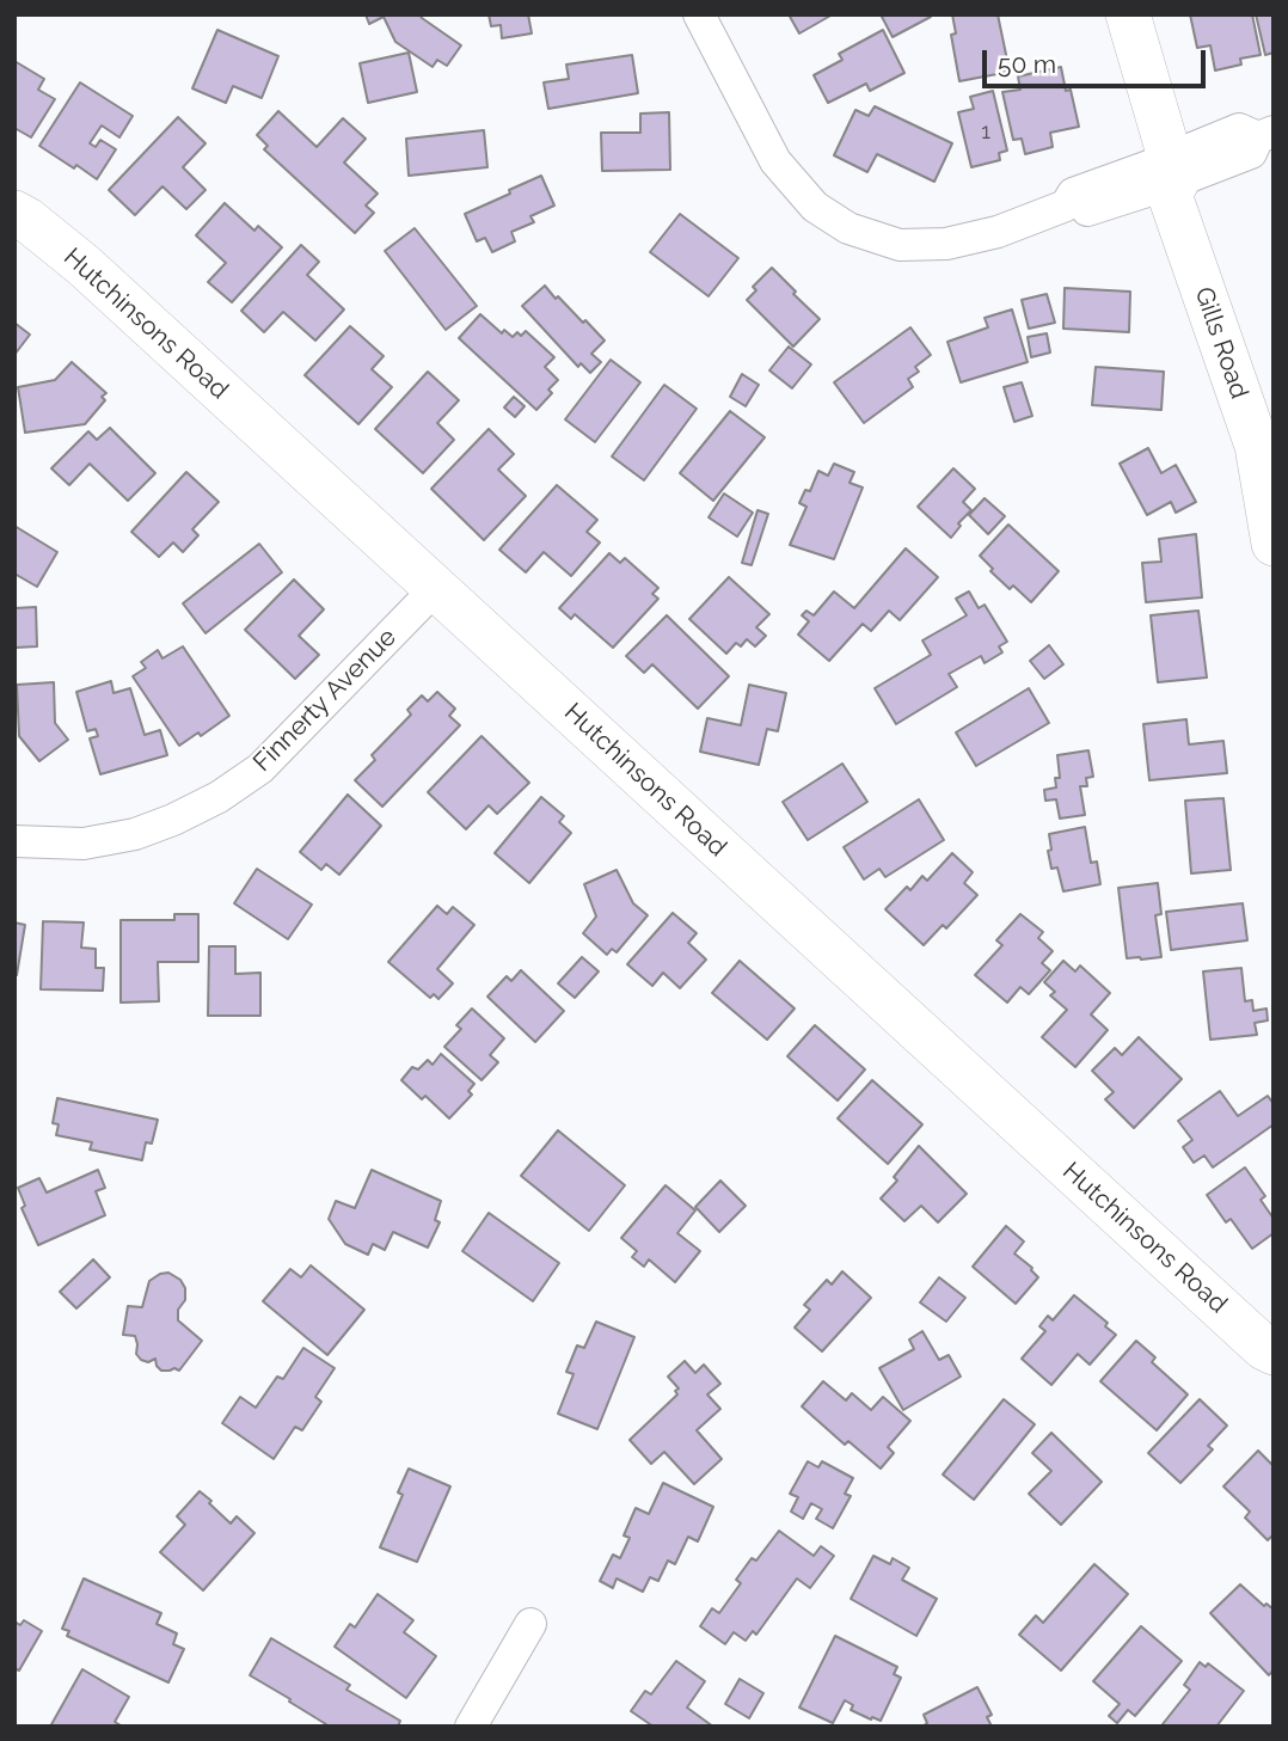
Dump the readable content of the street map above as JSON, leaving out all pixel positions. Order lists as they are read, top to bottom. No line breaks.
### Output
{"streets":{"street":["Hutchinsons Road","Gills Road","Finnerty Avenue"]},"crossings":[["Hutchinsons Road","Finnerty Avenue"]],"house_numbers":["1"],"scale_bar":"50 m"}
